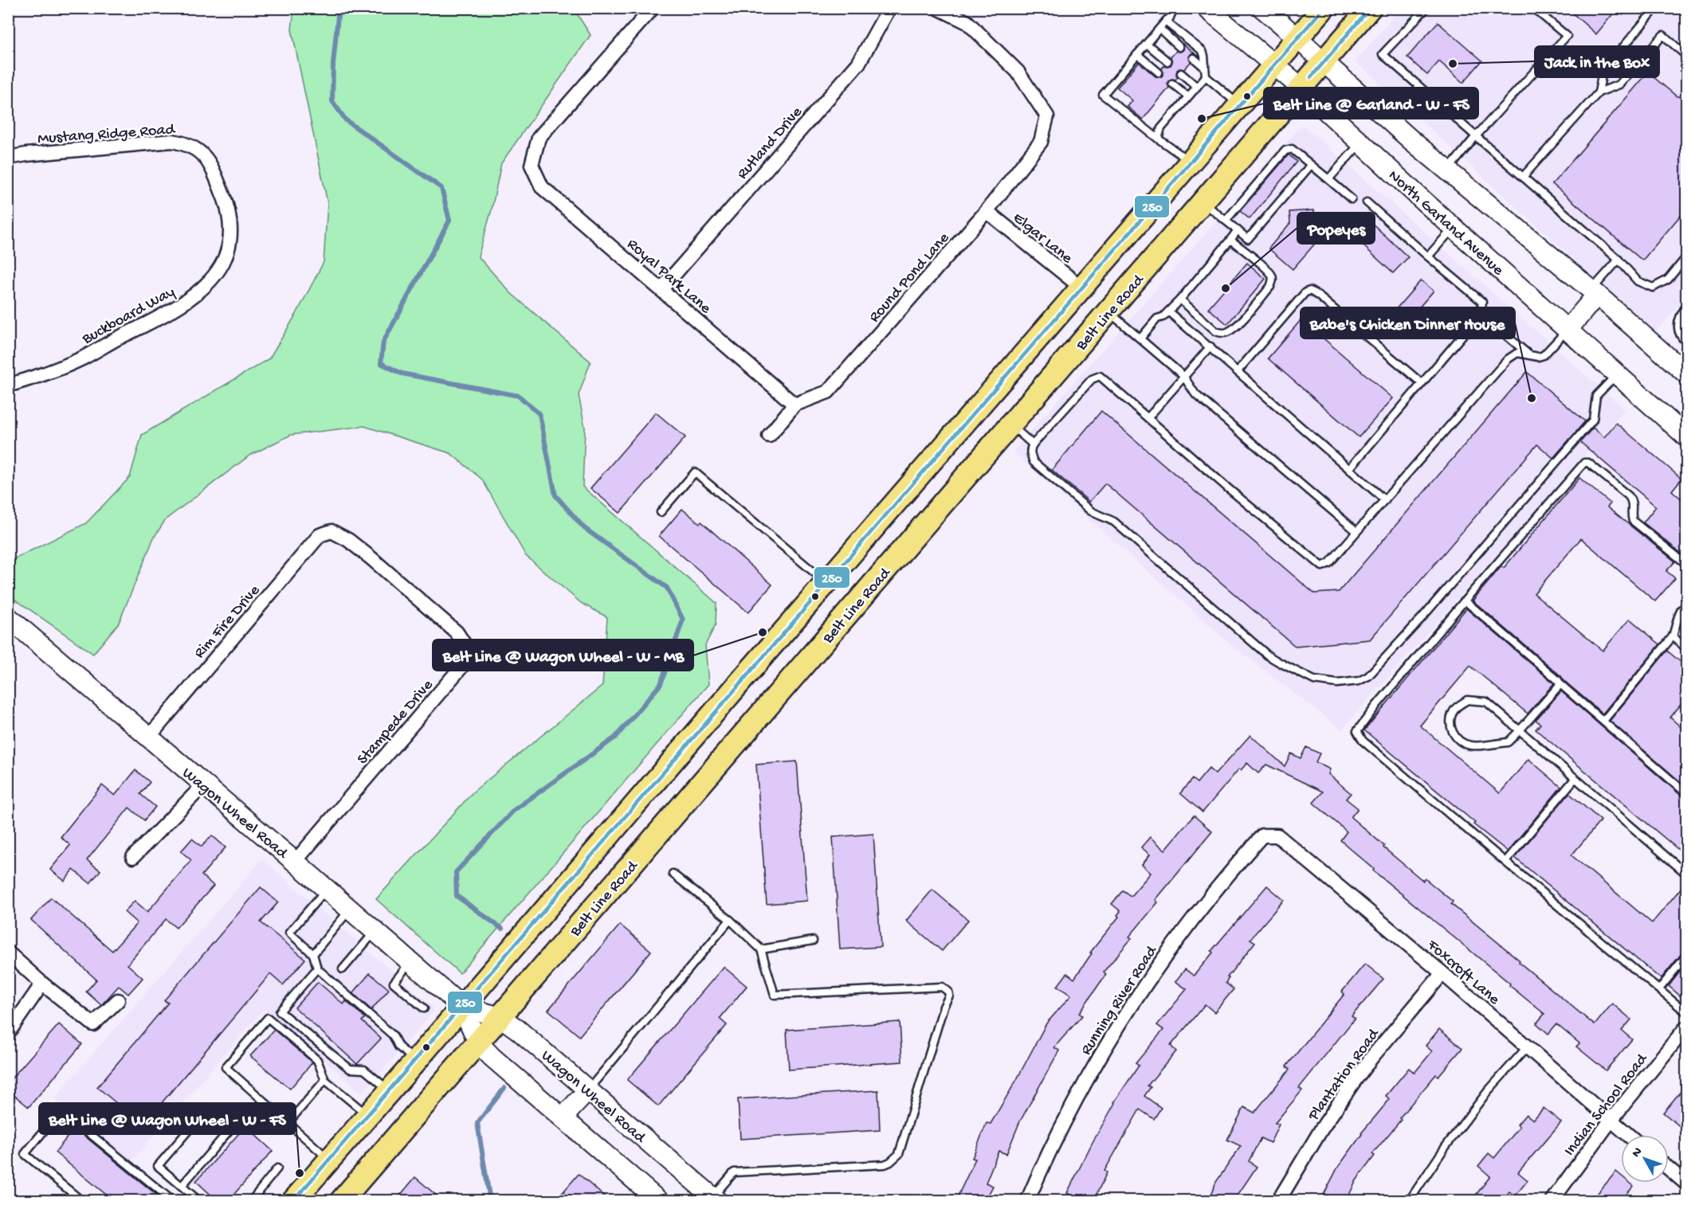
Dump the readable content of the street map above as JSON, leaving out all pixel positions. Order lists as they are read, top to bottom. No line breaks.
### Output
{"streets":{"main road":["North Garland Avenue","Belt Line Road","Wagon Wheel Road"],"street":["Mustang Ridge Road","Rutland Drive","Elgar Lane","Royal Park Lane","Round Pond Lane","Buckboard Way","Rim Fire Drive","Stampede Drive","Foxcroft Lane","Running River Road","Plantation Road","Indian School Road"]},"crossings":[["Mustang Ridge Road","Buckboard Way"],["Rutland Drive","Royal Park Lane"],["North Garland Avenue","Belt Line Road"],["Elgar Lane","Round Pond Lane"],["Royal Park Lane","Round Pond Lane"],["Belt Line Road","Wagon Wheel Road"],["Rim Fire Drive","Stampede Drive"],["Rim Fire Drive","Wagon Wheel Road"],["Stampede Drive","Wagon Wheel Road"],["Foxcroft Lane","Running River Road"],["Foxcroft Lane","Plantation Road"],["Foxcroft Lane","Indian School Road"]],"places":["Jack in the Box","Belt Line @ Garland - W - FS","Popeyes","Babe's Chicken Dinner House","Belt Line @ Wagon Wheel - W - MB","Belt Line @ Wagon Wheel - W - FS"],"lines":["transit line 250"],"north":"top left"}
